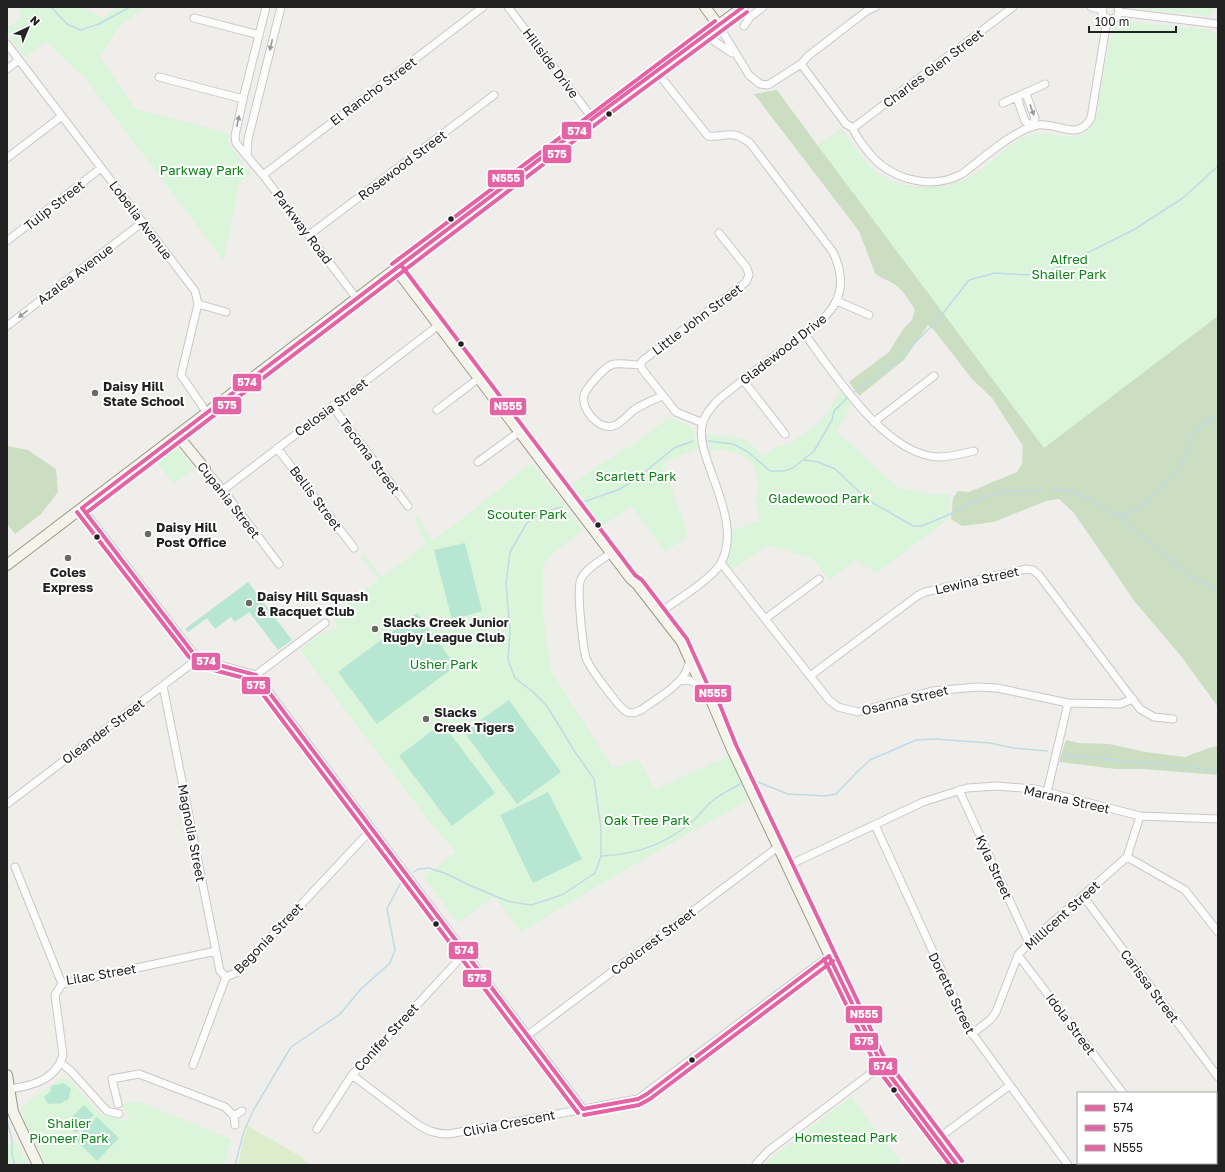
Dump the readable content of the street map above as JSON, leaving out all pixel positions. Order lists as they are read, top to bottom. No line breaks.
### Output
{"streets":{"street":["Hillside Drive","Charles Glen Street","El Rancho Street","Rosewood Street","Tulip Street","Lobelia Avenue","Parkway Road","Azalea Avenue","Little John Street","Gladewood Drive","Celosia Street","Tecoma Street","Bellis Street","Cupania Street","Lewina Street","Osanna Street","Oleander Street","Marana Street","Magnolia Street","Kyla Street","Millicent Street","Begonia Street","Coolcrest Street","Lilac Street","Carissa Street","Doretta Street","Idola Street","Conifer Street","Clivia Crescent"]},"crossings":[["El Rancho Street","Parkway Road"],["Rosewood Street","Parkway Road"],["Tulip Street","Lobelia Avenue"],["Lobelia Avenue","Azalea Avenue"],["Gladewood Drive","Osanna Street"],["Celosia Street","Tecoma Street"],["Celosia Street","Bellis Street"],["Celosia Street","Cupania Street"],["Lewina Street","Osanna Street"],["Oleander Street","Magnolia Street"],["Marana Street","Kyla Street"],["Marana Street","Millicent Street"],["Marana Street","Doretta Street"],["Magnolia Street","Begonia Street"],["Magnolia Street","Lilac Street"],["Kyla Street","Millicent Street"],["Millicent Street","Carissa Street"],["Millicent Street","Doretta Street"],["Millicent Street","Idola Street"],["Conifer Street","Clivia Crescent"]],"one_way":["Azalea Avenue"],"parks":["Parkway Park","Alfred Shailer Park","Scarlett Park","Gladewood Park","Scouter Park","Usher Park","Oak Tree Park","Shailer Pioneer Park","Homestead Park"],"places":["Daisy Hill State School","Daisy Hill Post Office","Coles Express","Daisy Hill Squash & Racquet Club","Slacks Creek Junior Rugby League Club","Slacks Creek Tigers"],"lines":["transit line 574","transit line 575","transit line N555"],"legend":["574","575","N555"],"scale_bar":"100 m","north":"top right"}
